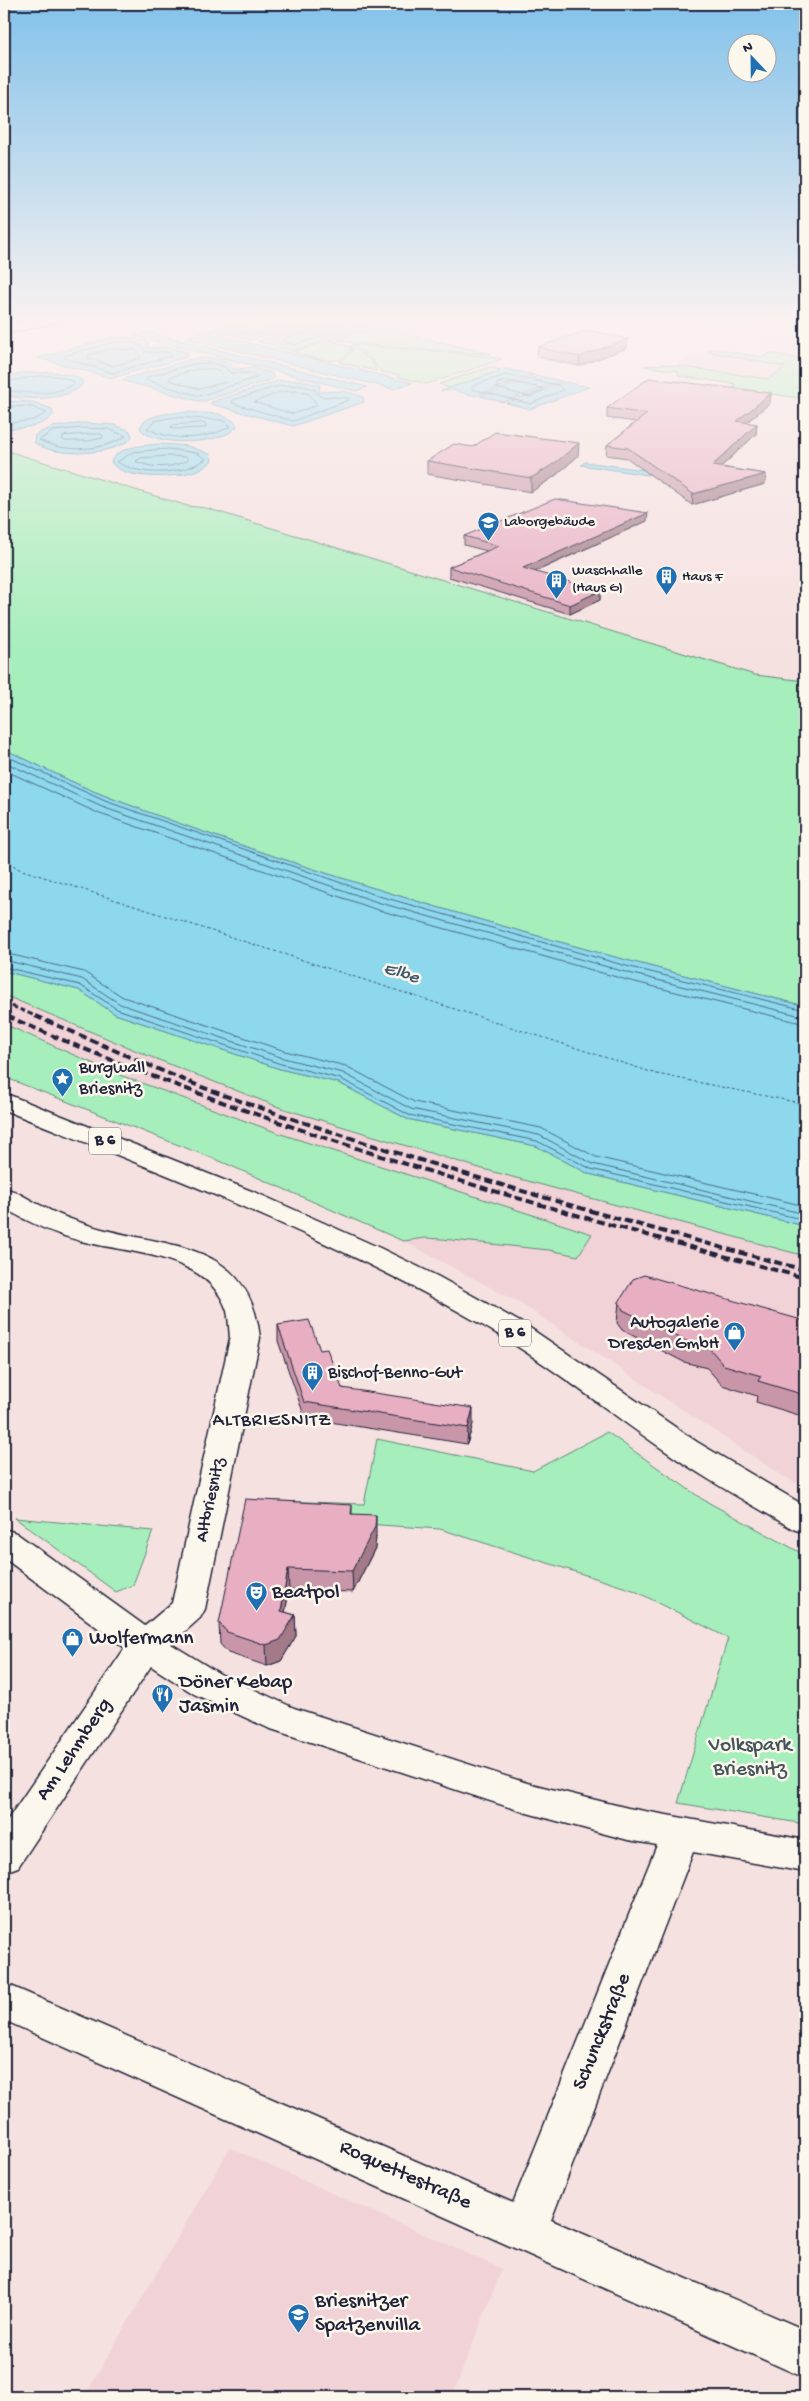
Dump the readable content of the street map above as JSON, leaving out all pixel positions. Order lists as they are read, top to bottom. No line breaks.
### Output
{"streets":{"main road":["B 6","Altbriesnitz","Am Lehmberg","Schunckstraße","Roquettestraße"]},"crossings":[["Altbriesnitz","Am Lehmberg"],["Schunckstraße","Roquettestraße"]],"districts":["ALTBRIESNITZ"],"water":["Elbe"],"parks":["Volkspark Briesnitz"],"places":{"school or university":["Laborgebäude","Briesnitzer Spatzenvilla"],"building":["Haus F","Waschhalle (Haus G)","Bischof-Benno-Gut"],"place":["Burgwall Briesnitz"],"shop":["Autogalerie Dresden GmbH","Wolfermann"],"theatre":["Beatpol"],"restaurant":["Döner Kebap Jasmin"]},"north":"top"}
